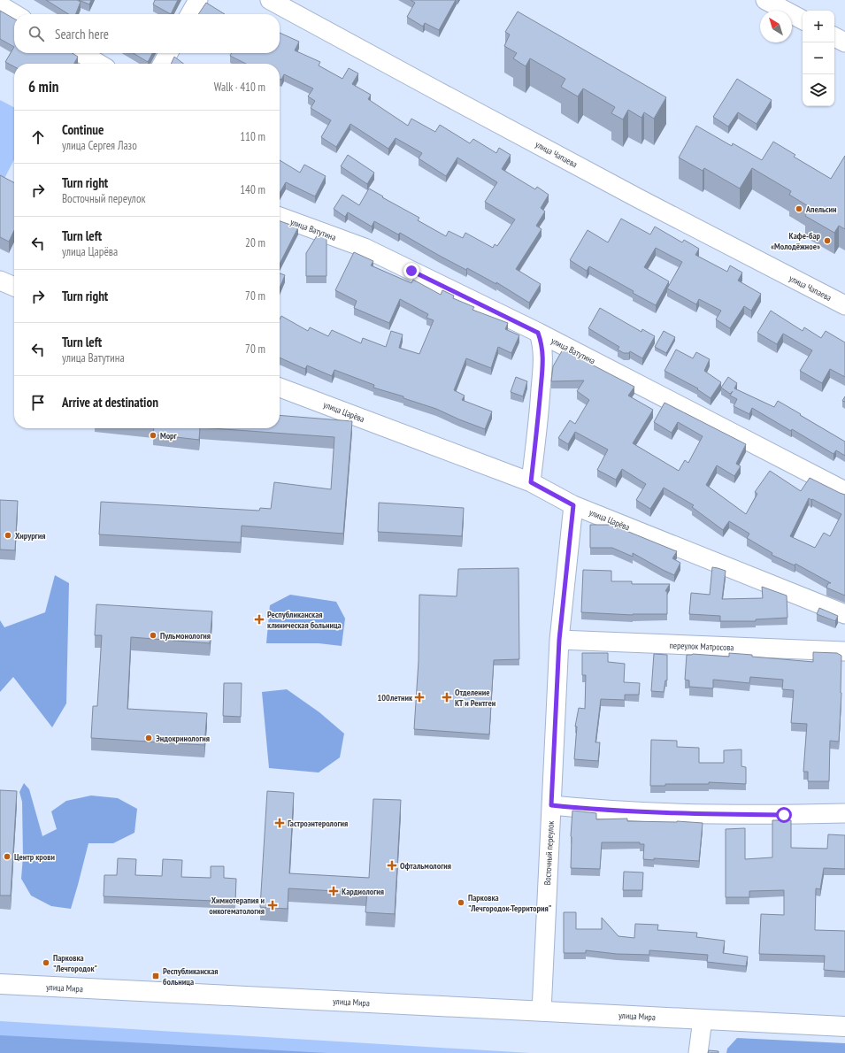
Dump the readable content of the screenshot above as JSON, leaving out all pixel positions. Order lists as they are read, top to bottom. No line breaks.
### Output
{"streets":{"main road":["улица Мира"],"street":["улица Чапаева","улица Ватутина","улица Царёва","переулок Матросова","Восточный переулок"]},"crossings":[["улица Царёва","Восточный переулок"],["переулок Матросова","Восточный переулок"],["Восточный переулок","улица Мира"]],"places":{"other":["Апельсин","Кафе-бар «Молодёжное»","Морг","Хирургия","Пульмонология","Эндокринология","Центр крови","Парковка \"Лечгородок-Территория\"","Парковка \"Лечгородок\""],"health":["Республиканская клиническая больница","100летник","Отделение КТ и Рентген","Гастроэнтерология","Офтальмология","Кардиология","Химиотерапия и онкогематология"],"transit":["Республиканская больница"]},"north":"top left","page":{"map_buttons":["+","−"],"search":"Search here","heading":["6 min","Walk · 410 m"],"list":[["Continue","улица Сергея Лазо","110 m"],["Turn right","Восточный переулок","140 m"],["Turn left","улица Царёва","20 m"],["Turn right","70 m"],["Turn left","улица Ватутина","70 m"],"Arrive at destination"]}}
